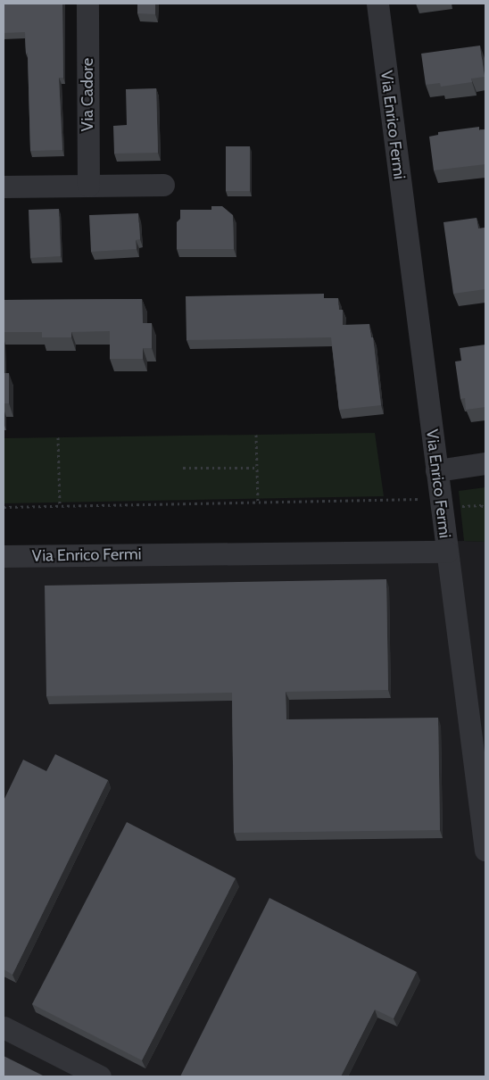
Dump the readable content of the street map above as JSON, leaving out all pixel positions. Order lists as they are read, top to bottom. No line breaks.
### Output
{"streets":{"street":["Via Cadore","Via Enrico Fermi"]}}
